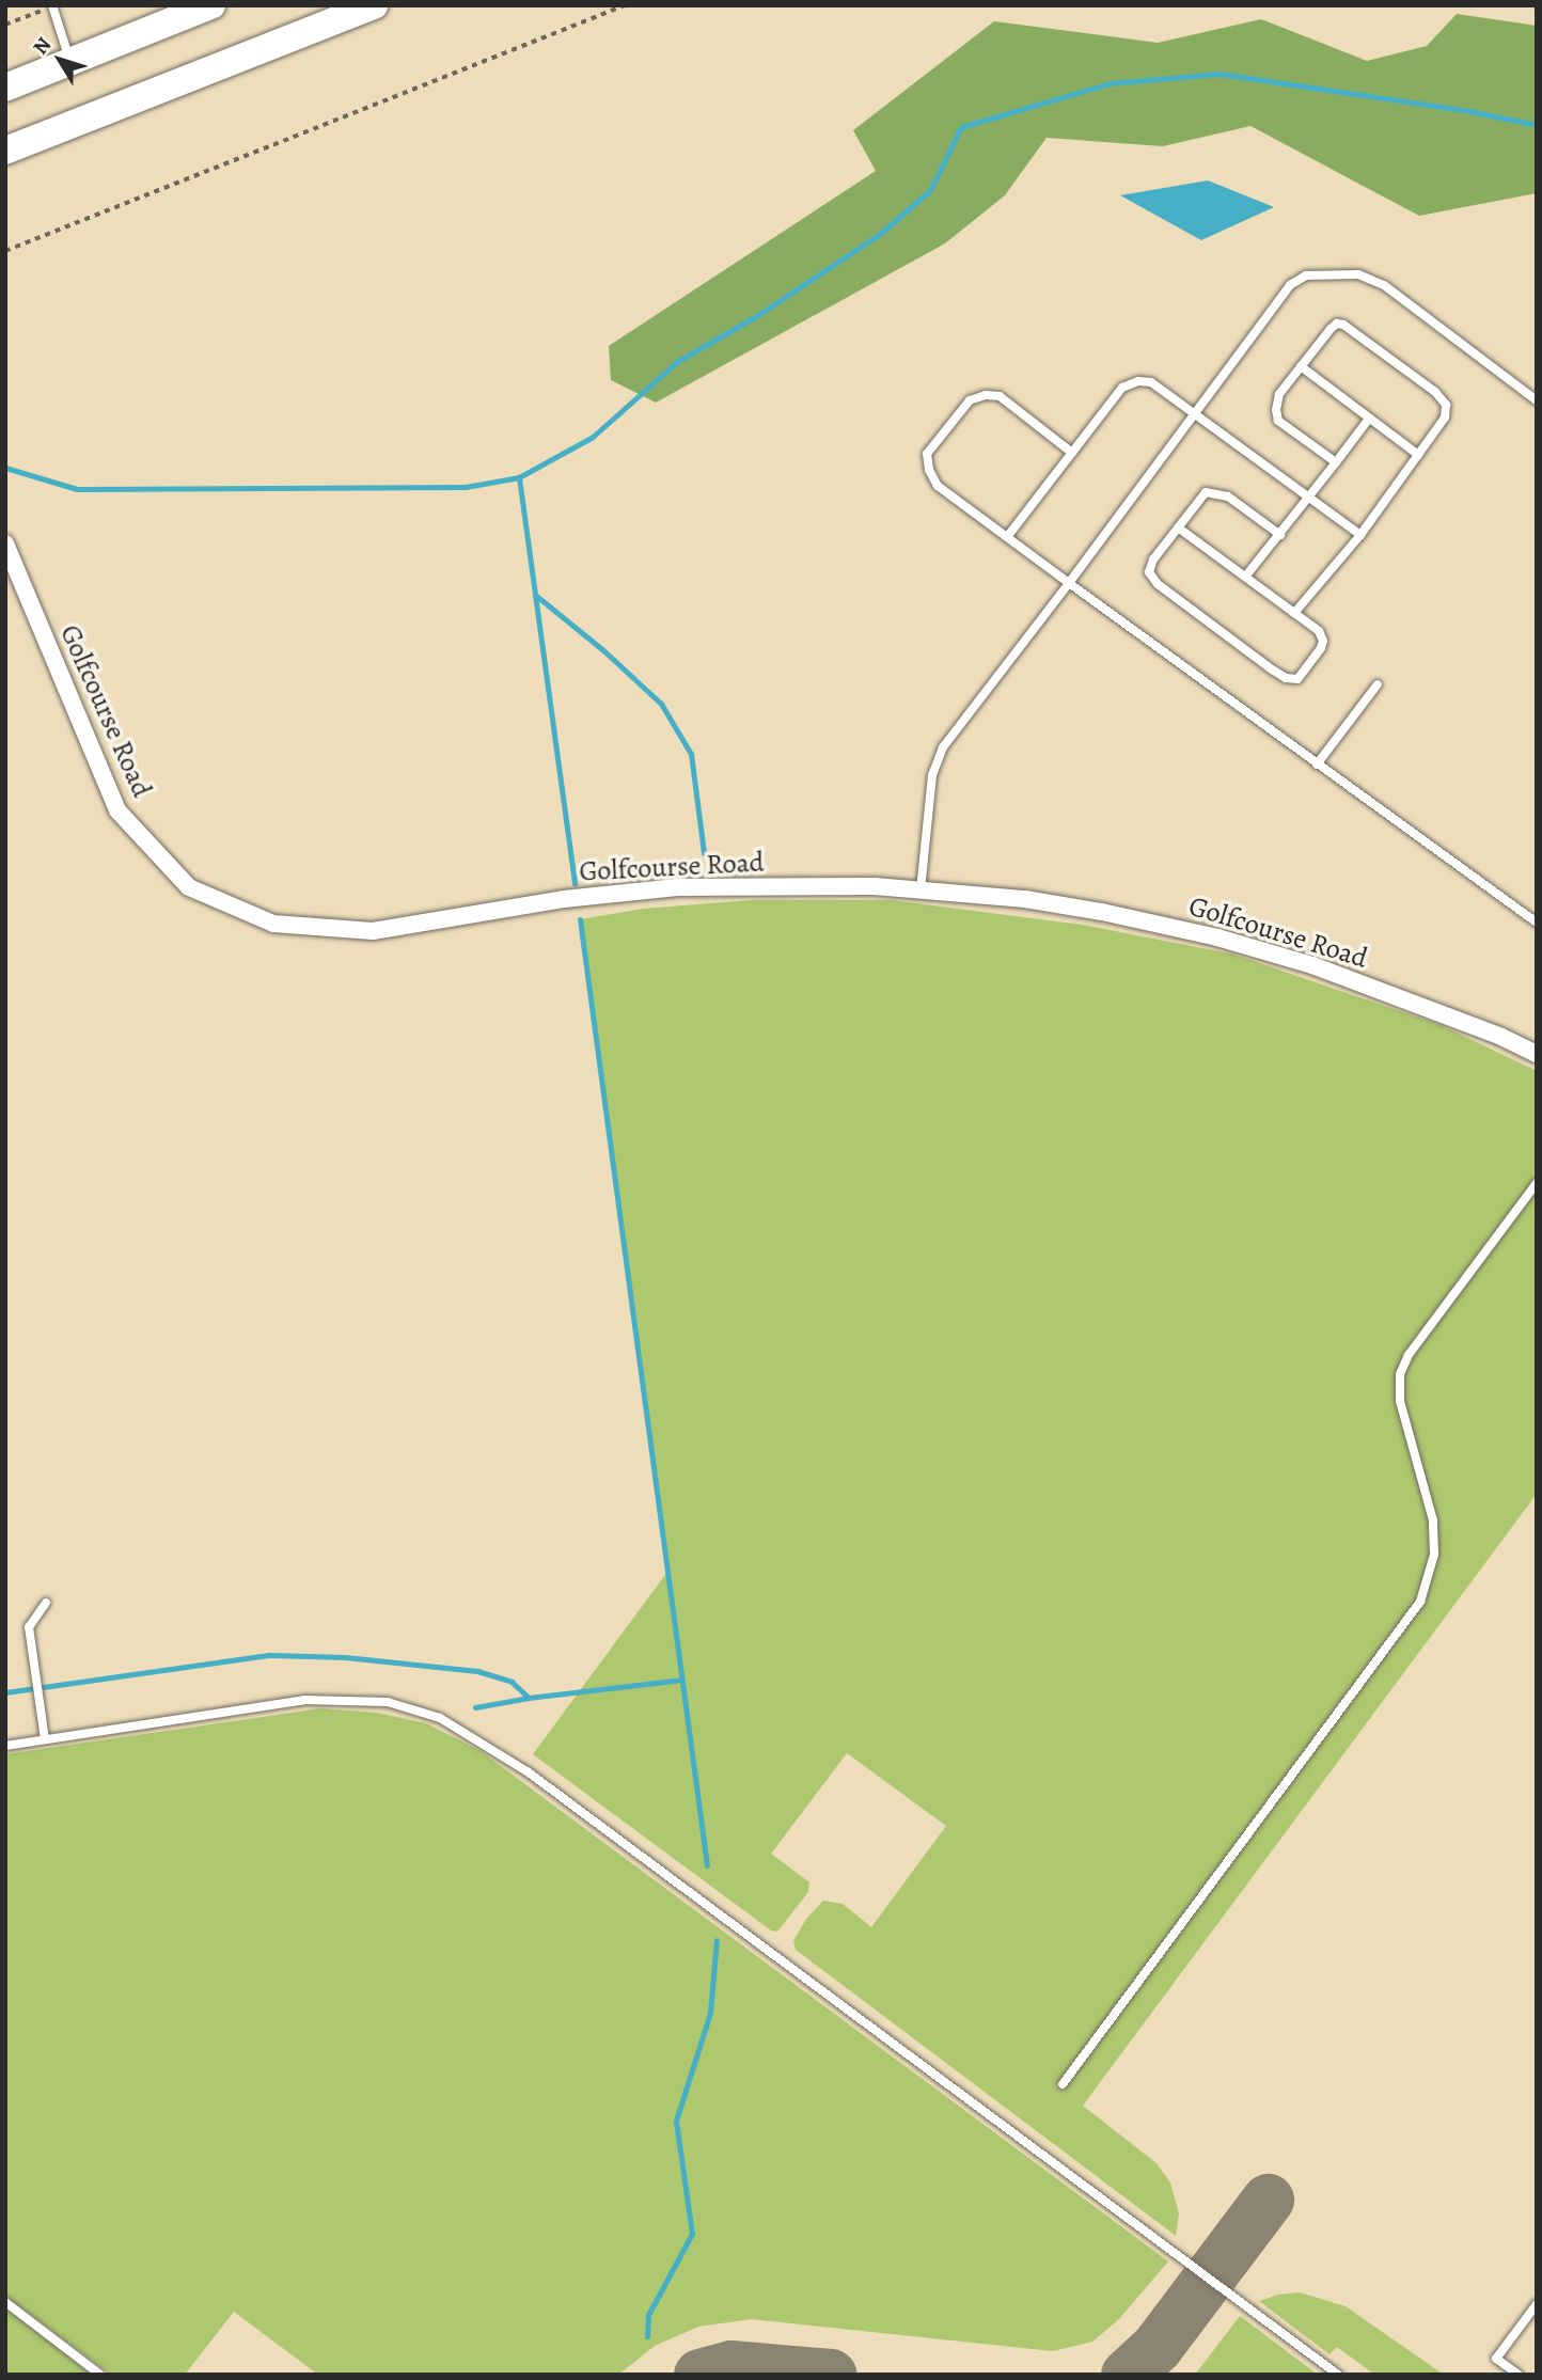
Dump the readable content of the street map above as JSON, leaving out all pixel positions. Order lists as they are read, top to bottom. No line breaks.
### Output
{"streets":{"street":["Golfcourse Road"]},"north":"top left"}
